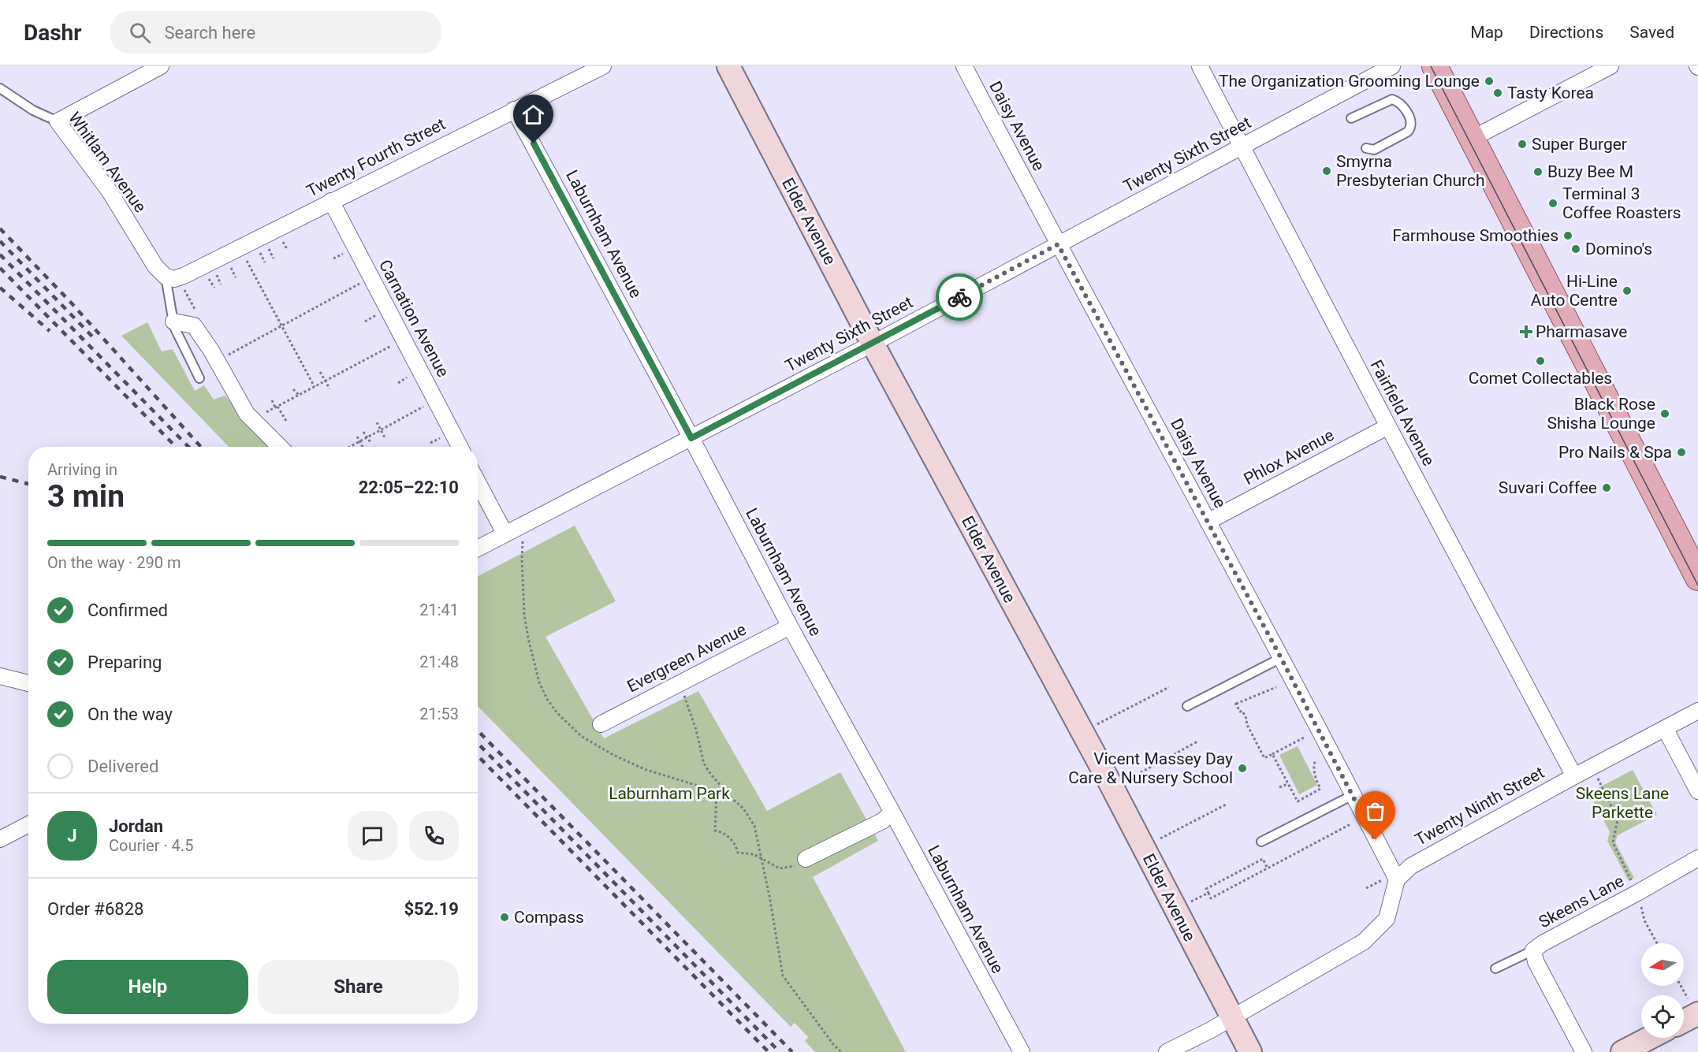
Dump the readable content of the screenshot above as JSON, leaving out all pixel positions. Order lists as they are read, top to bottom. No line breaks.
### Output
{"streets":{"street":["Daisy Avenue","Twenty Sixth Street","Twenty Fourth Street","Whitlam Avenue","Elder Avenue","Laburnham Avenue","Carnation Avenue","Fairfield Avenue","Phlox Avenue","Evergreen Avenue","Twenty Ninth Street","Skeens Lane"]},"crossings":[["Daisy Avenue","Twenty Sixth Street"],["Daisy Avenue","Phlox Avenue"],["Daisy Avenue","Twenty Ninth Street"],["Twenty Sixth Street","Elder Avenue"],["Twenty Sixth Street","Laburnham Avenue"],["Twenty Sixth Street","Fairfield Avenue"],["Twenty Fourth Street","Whitlam Avenue"],["Twenty Fourth Street","Laburnham Avenue"],["Twenty Fourth Street","Carnation Avenue"],["Laburnham Avenue","Evergreen Avenue"],["Fairfield Avenue","Phlox Avenue"],["Fairfield Avenue","Twenty Ninth Street"]],"parks":["Laburnham Park","Skeens Lane Parkette"],"places":{"other":["The Organization Grooming Lounge","Tasty Korea","Super Burger","Smyrna Presbyterian Church","Buzy Bee M","Terminal 3 Coffee Roasters","Farmhouse Smoothies","Domino's","Hi-Line Auto Centre","Comet Collectables","Black Rose Shisha Lounge","Pro Nails & Spa","Suvari Coffee","Vicent Massey Day Care & Nursery School","Compass"],"health":["Pharmasave"]},"north":"left","page":{"header":"Dashr","search":"Search here","nav":["Map","Directions","Saved"],"heading":["3 min","Arriving in","22:05–22:10"],"panel":["Jordan","Courier · 4.5","Order #6828","$52.19"],"bar":"On the way · 290 m","list":[["Confirmed","21:41"],["Preparing","21:48"],["On the way","21:53"],"Delivered"],"round":"J","buttons":["Help","Share"]}}
